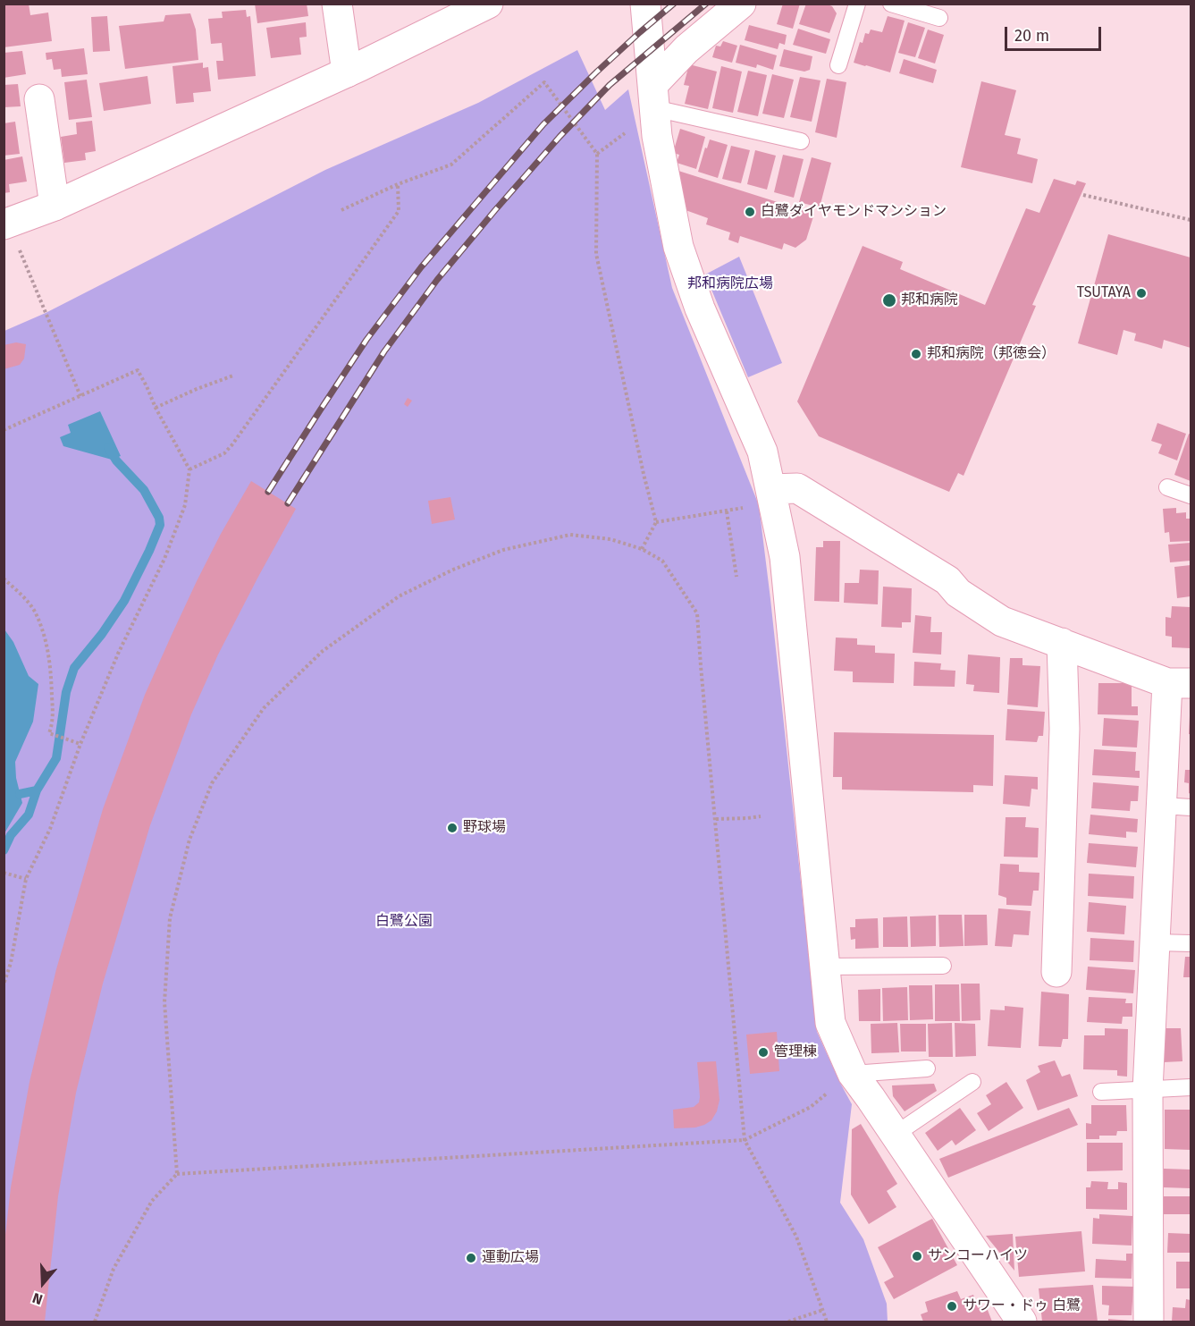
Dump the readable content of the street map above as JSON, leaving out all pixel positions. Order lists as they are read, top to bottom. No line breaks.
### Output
{"parks":["邦和病院広場","白鷺公園"],"places":["白鷺ダイヤモンドマンション","TSUTAYA","邦和病院","邦和病院（邦徳会）","野球場","管理棟","サンコーハイツ","運動広場","サワー・ドゥ 白鷺"],"scale_bar":"20 m","north":"bottom"}
